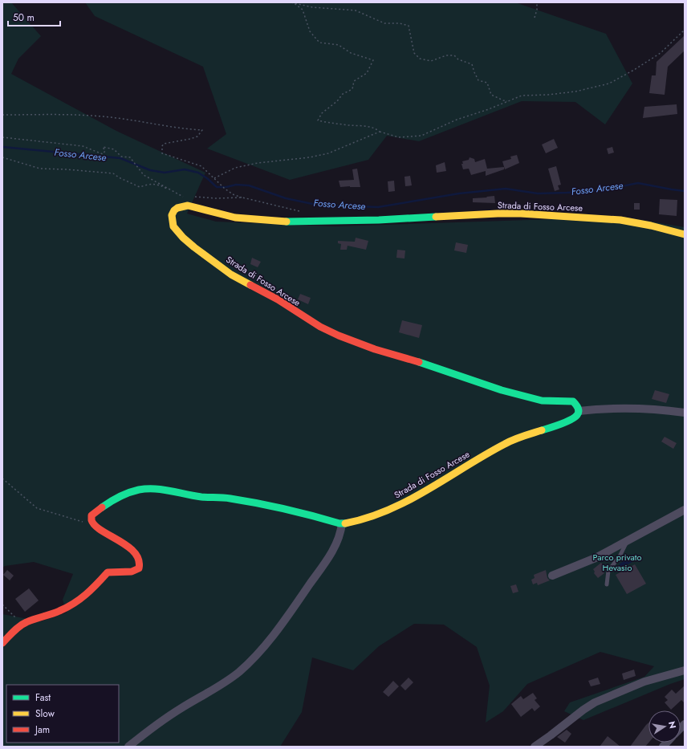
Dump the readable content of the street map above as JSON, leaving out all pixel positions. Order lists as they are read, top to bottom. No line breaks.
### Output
{"streets":{"street":["Strada di Fosso Arcese"]},"water":["Fosso Arcese"],"parks":["Parco privato Hevasio"],"legend":["Fast","Slow","Jam"],"scale_bar":"50 m","north":"right"}
